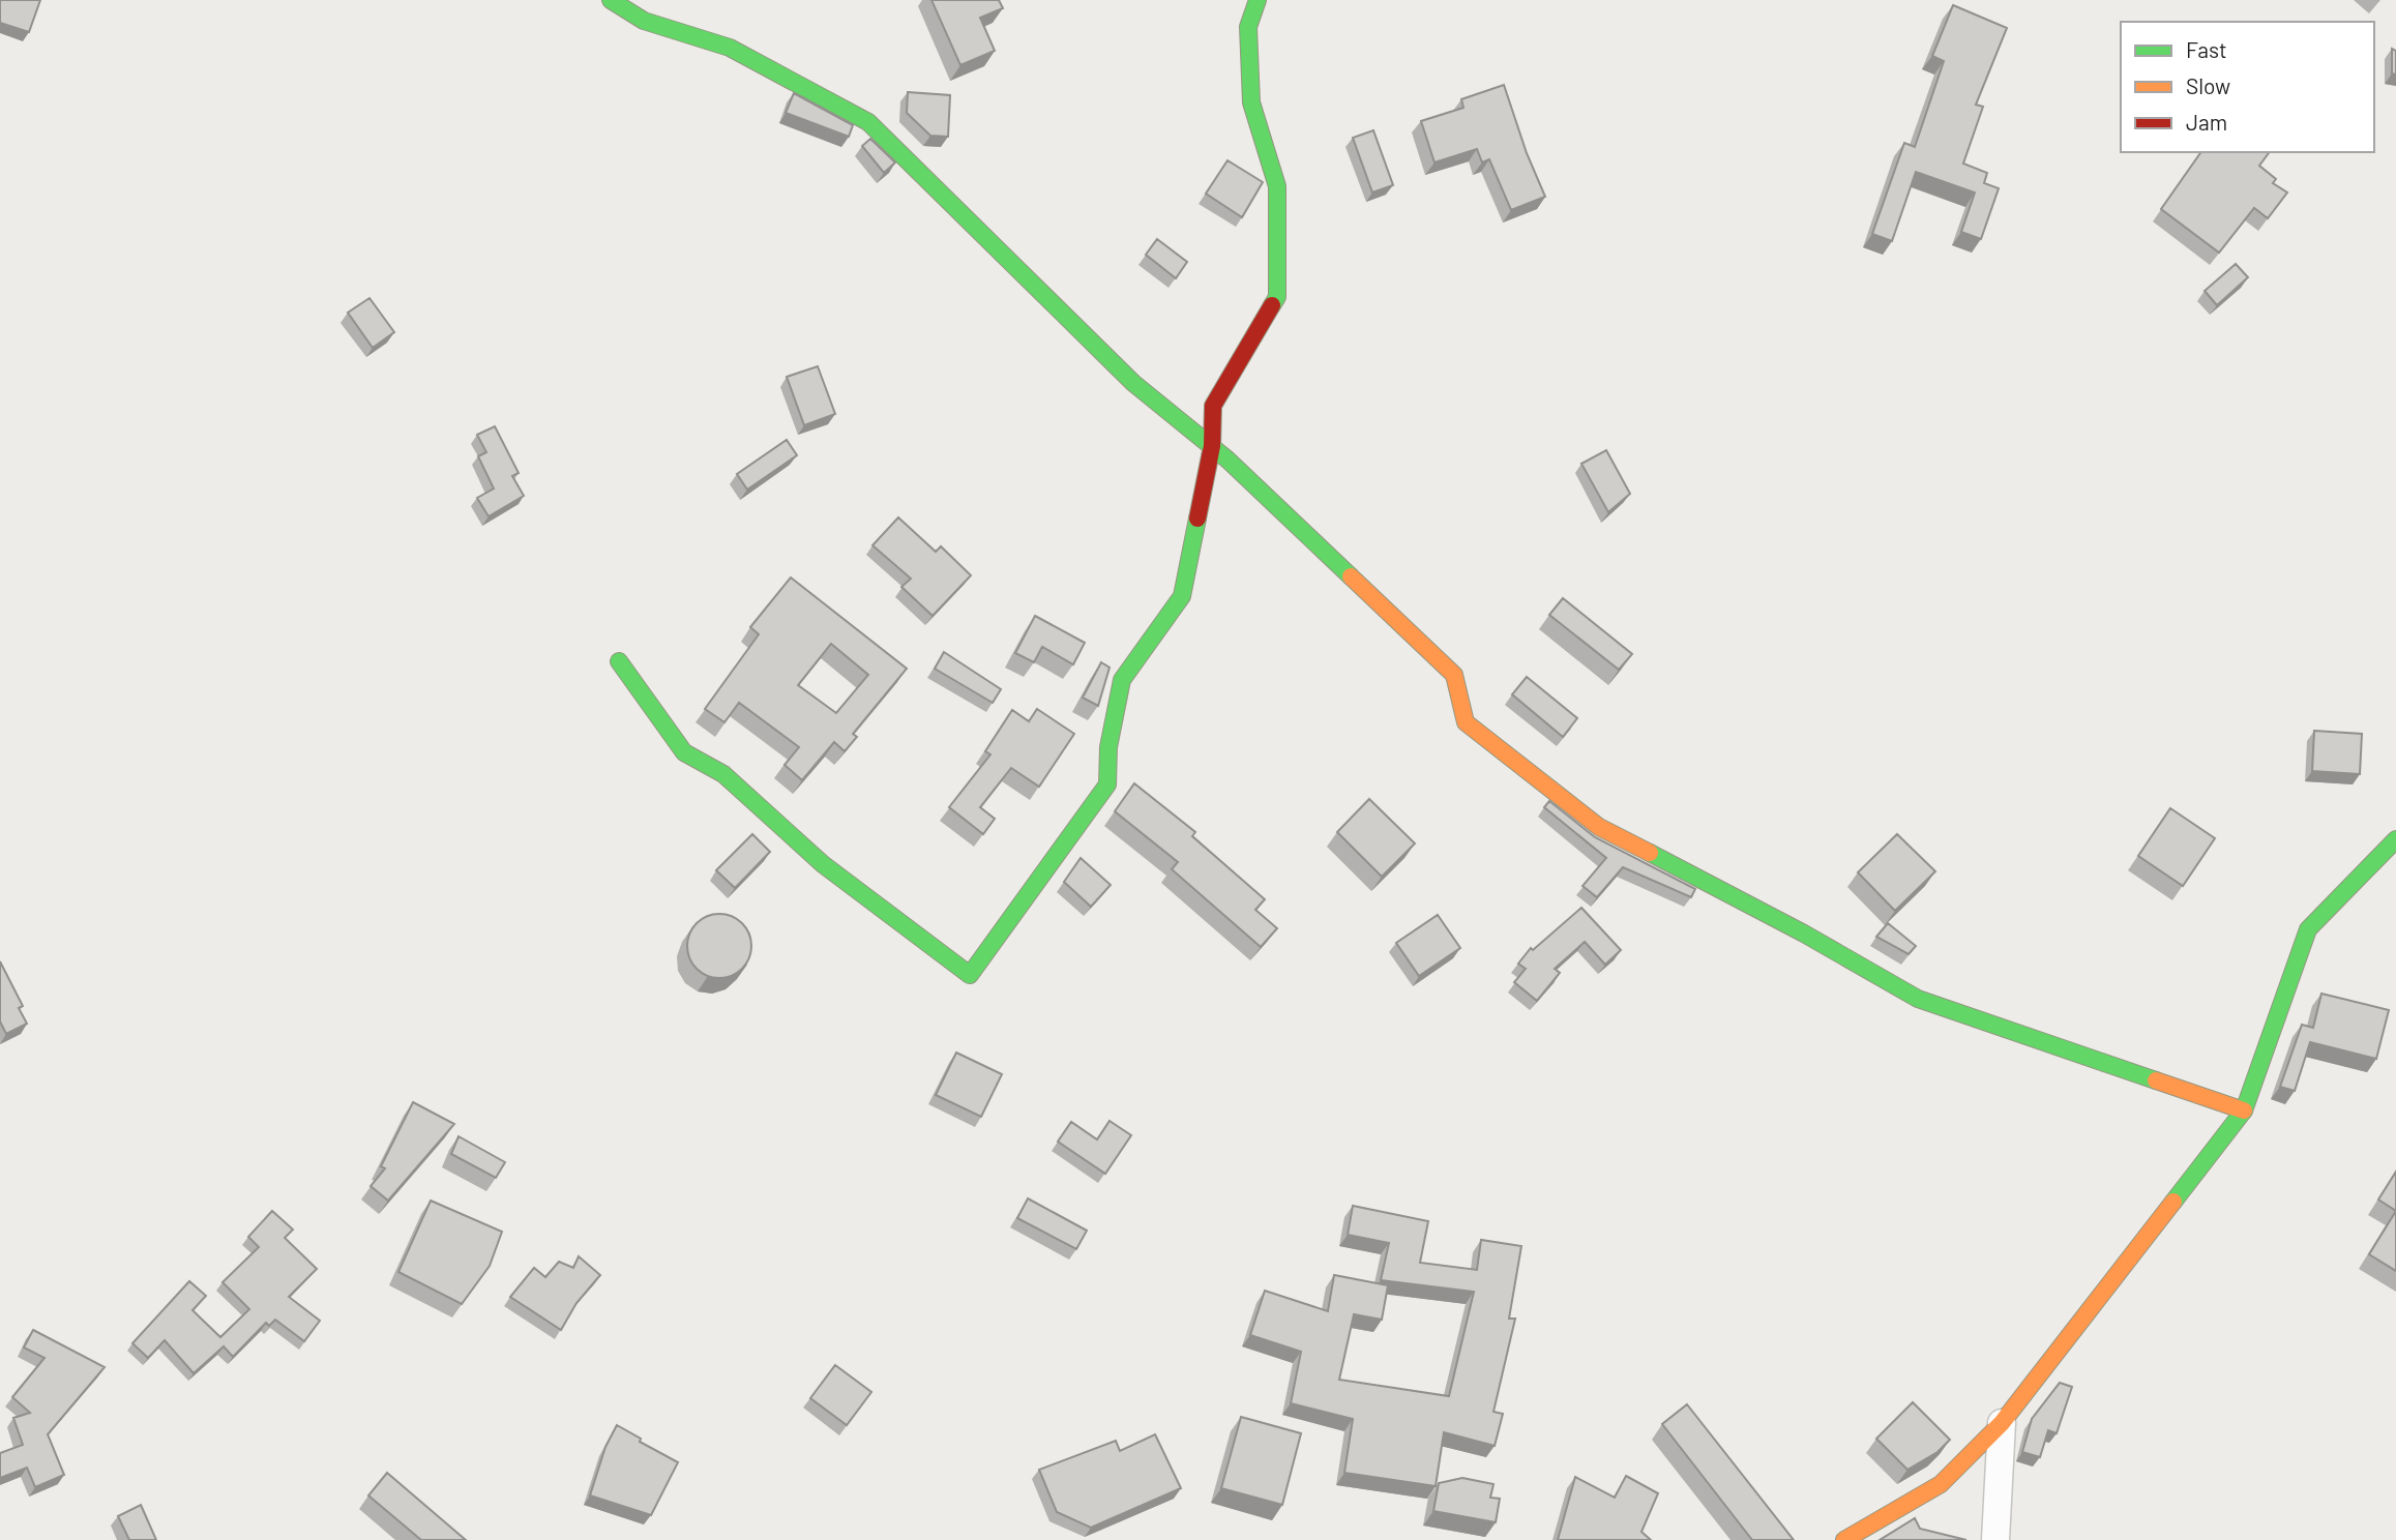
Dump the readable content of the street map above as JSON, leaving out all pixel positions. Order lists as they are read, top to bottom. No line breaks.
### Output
{"legend":["Fast","Slow","Jam"]}
